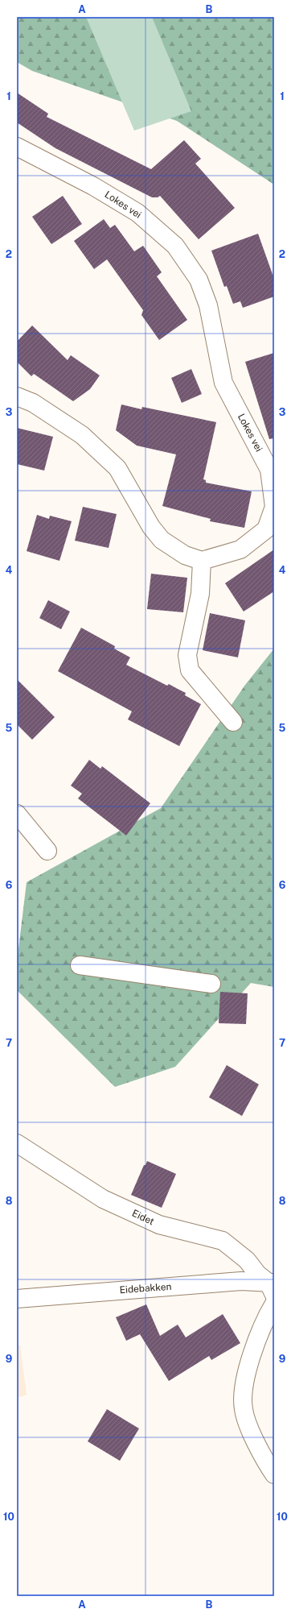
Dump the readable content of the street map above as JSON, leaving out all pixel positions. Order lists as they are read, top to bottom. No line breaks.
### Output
{"streets":{"street":["Lokes vei","Eidet","Eidebakken"]},"crossings":[["Eidet","Eidebakken"]],"grid":{"columns":["A","B"],"rows":["1","2","3","4","5","6","7","8","9","10"]}}
